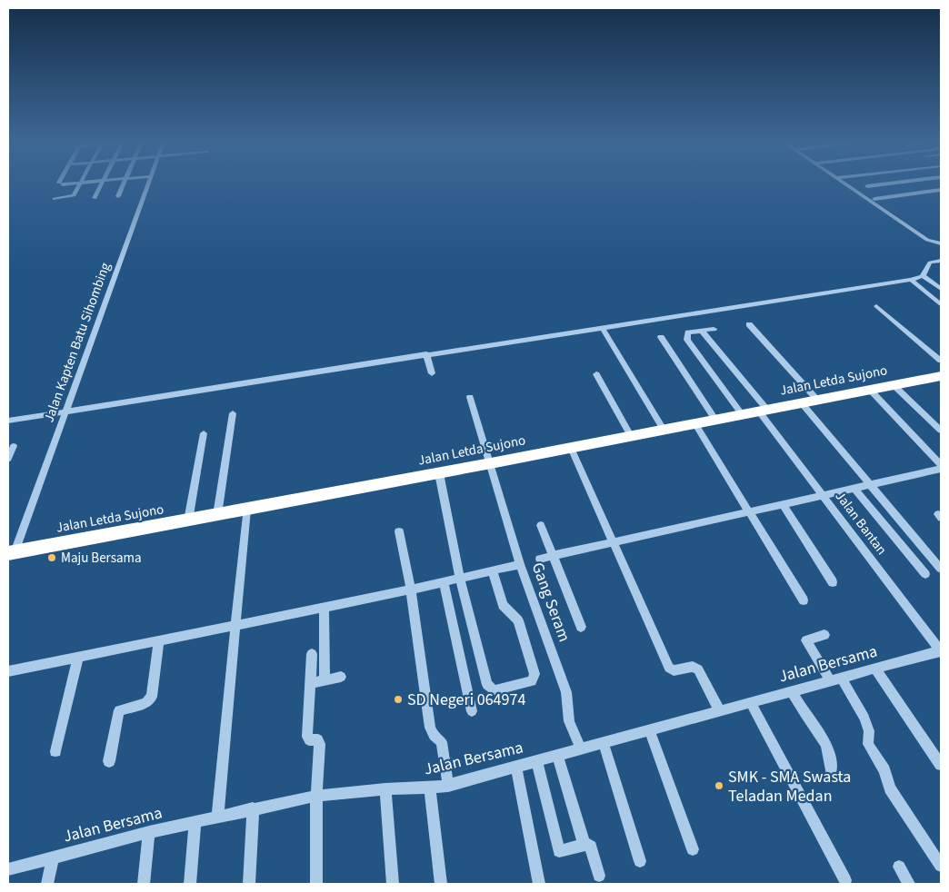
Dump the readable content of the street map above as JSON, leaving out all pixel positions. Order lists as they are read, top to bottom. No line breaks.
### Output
{"streets":{"highway":["Jalan Letda Sujono"],"street":["Jalan Kapten Batu Sihombing","Jalan Bantan","Gang Seram","Jalan Bersama"]},"crossings":[["Jalan Kapten Batu Sihombing","Jalan Letda Sujono"],["Jalan Letda Sujono","Jalan Bantan"],["Jalan Letda Sujono","Gang Seram"],["Jalan Bantan","Jalan Bersama"],["Gang Seram","Jalan Bersama"]],"places":["Maju Bersama","SD Negeri 064974","SMK - SMA Swasta Teladan Medan"]}
